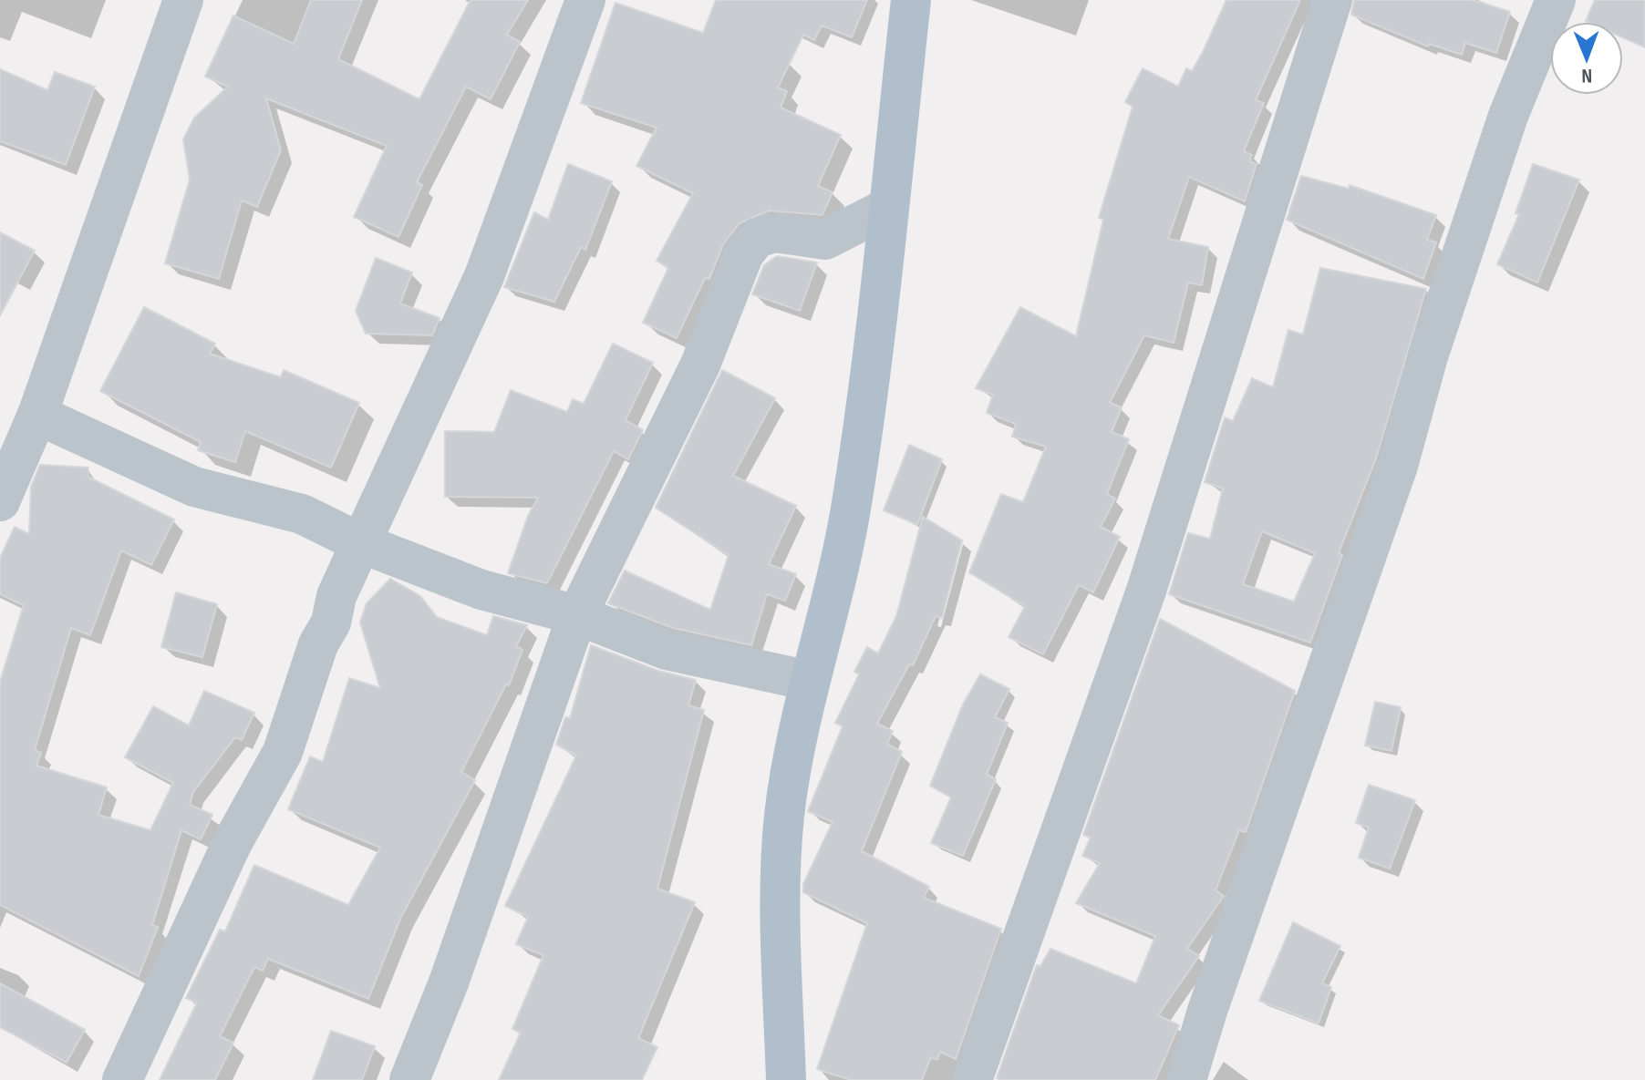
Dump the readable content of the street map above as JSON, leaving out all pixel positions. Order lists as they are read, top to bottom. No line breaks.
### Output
{"north":"bottom"}
